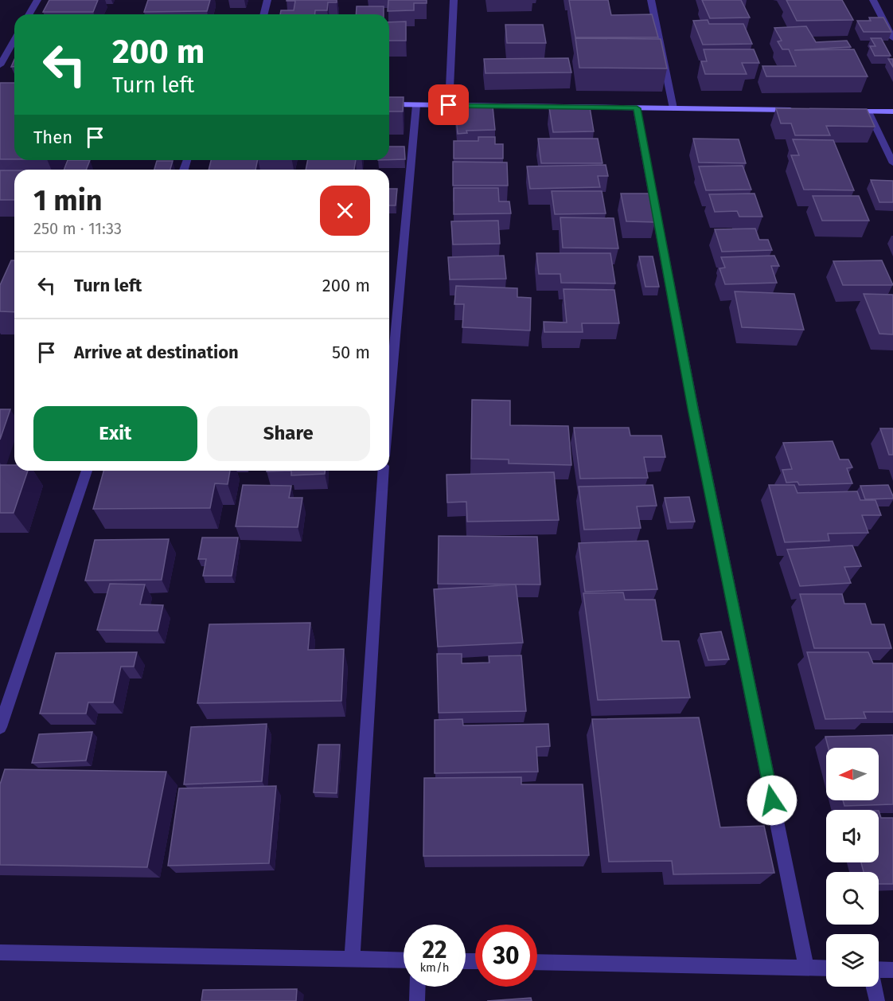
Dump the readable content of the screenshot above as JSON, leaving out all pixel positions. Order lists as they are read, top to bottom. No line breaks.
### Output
{"north":"left","page":{"turn":["200 m","Turn left"],"then":"Then","heading":["1 min","250 m · 11:33"],"list":[{"name":"Turn left","value":"200 m"},{"name":"Arrive at destination","value":"50 m"}],"buttons":["Exit","Share"],"speed":"22 km/h","limit":"30"}}
